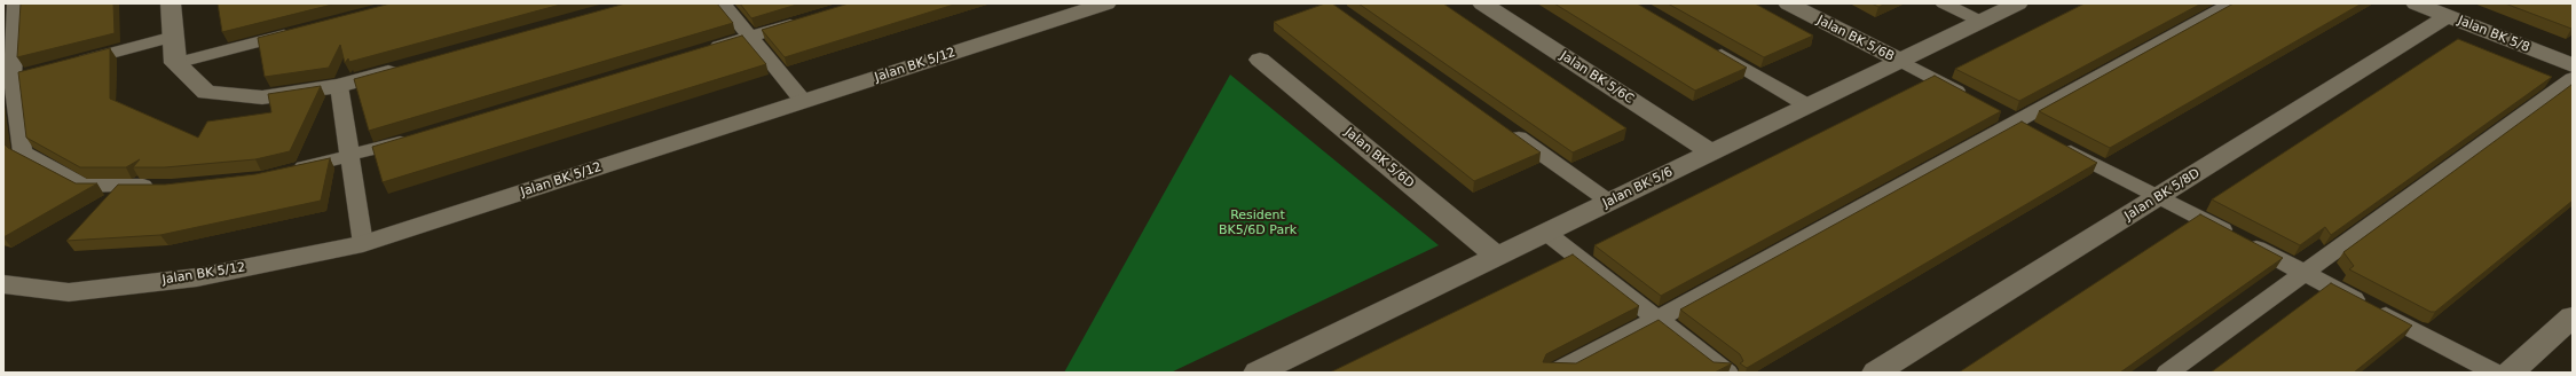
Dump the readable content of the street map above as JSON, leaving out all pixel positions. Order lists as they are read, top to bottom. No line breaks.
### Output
{"streets":{"street":["Jalan BK 5/8","Jalan BK 5/6B","Jalan BK 5/12","Jalan BK 5/6C","Jalan BK 5/6D","Jalan BK 5/6","Jalan BK 5/8D"]},"crossings":[["Jalan BK 5/8","Jalan BK 5/8D"],["Jalan BK 5/6B","Jalan BK 5/6"],["Jalan BK 5/6C","Jalan BK 5/6"],["Jalan BK 5/6D","Jalan BK 5/6"]],"parks":["Resident BK5/6D Park"]}
